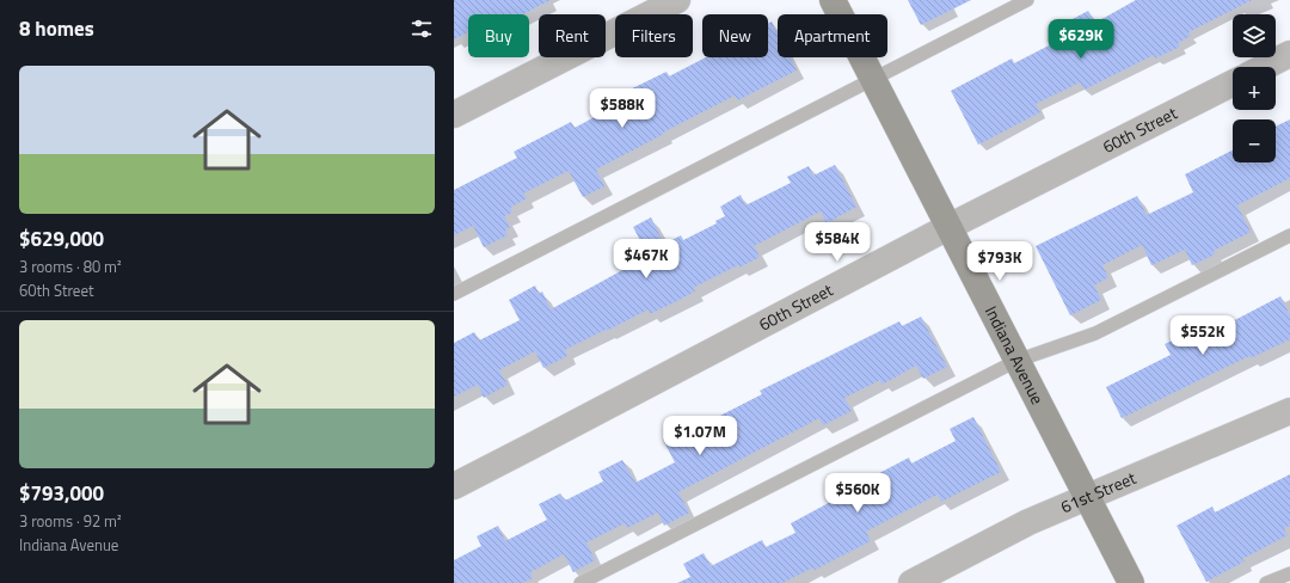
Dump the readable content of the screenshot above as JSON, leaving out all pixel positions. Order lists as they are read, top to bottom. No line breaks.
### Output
{"streets":{"main road":["Indiana Avenue"],"street":["60th Street","61st Street"]},"crossings":[["60th Street","Indiana Avenue"],["Indiana Avenue","61st Street"]],"page":{"heading":"8 homes","map_buttons":["+","−"],"chip":["Buy","Rent","Filters","New","Apartment"],"price":["$629K","$588K","$584K","$467K","$793K","$552K","$1.07M","$560K"],"list":[{"name":"$629,000","note":"3 rooms · 80 m² · 60th Street"},{"name":"$793,000","note":"3 rooms · 92 m² · Indiana Avenue"}]}}
